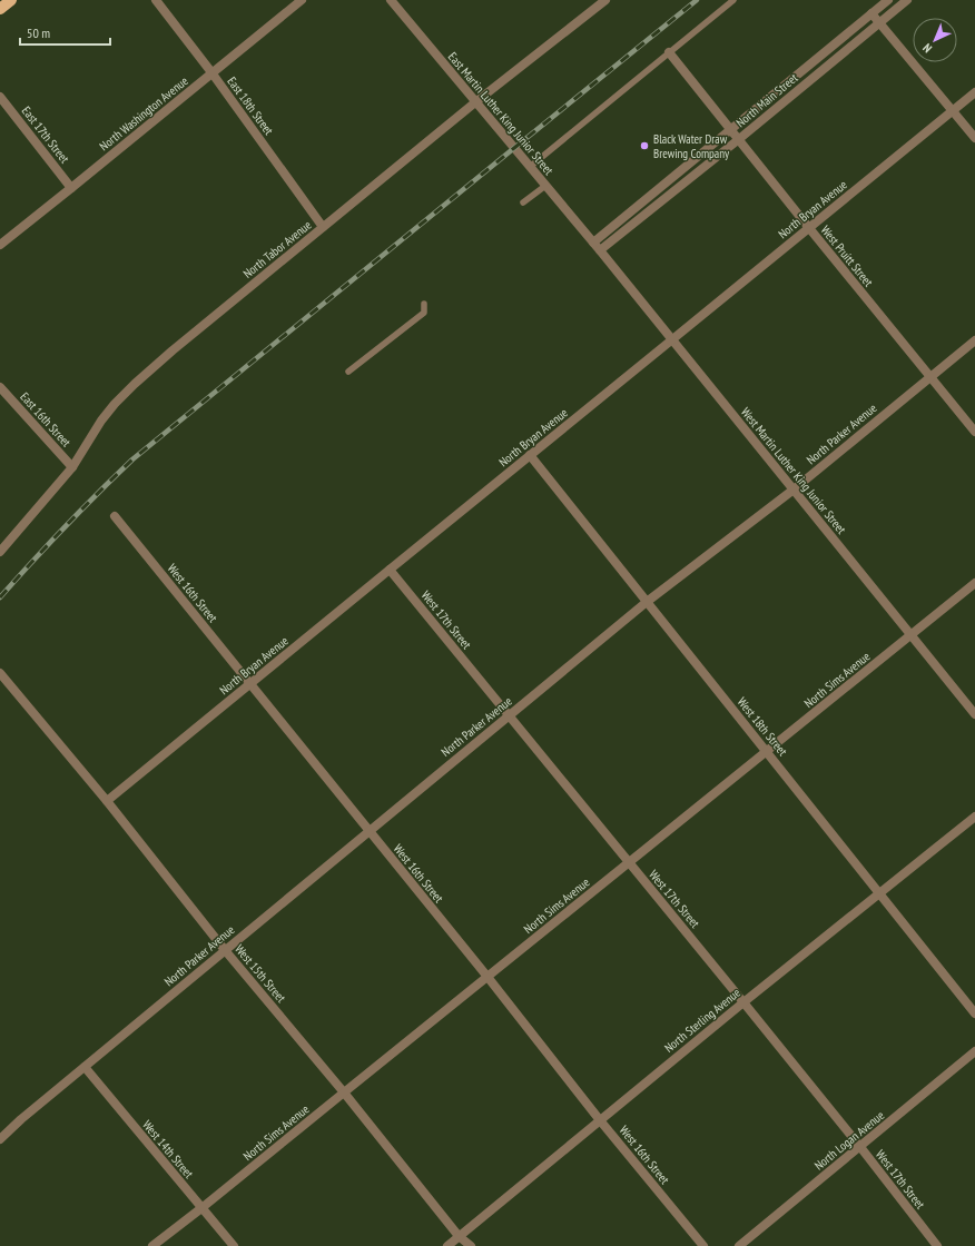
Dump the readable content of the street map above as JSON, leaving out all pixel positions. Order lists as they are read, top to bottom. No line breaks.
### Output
{"streets":{"street":["North Main Street","East 18th Street","North Washington Avenue","East Martin Luther King Junior Street","East 17th Street","North Bryan Avenue","North Tabor Avenue","West Pruitt Street","East 16th Street","North Parker Avenue","West Martin Luther King Junior Street","West 16th Street","West 17th Street","North Sims Avenue","West 18th Street","West 15th Street","North Sterling Avenue","North Logan Avenue","West 14th Street"]},"crossings":[["North Main Street","East Martin Luther King Junior Street"],["North Main Street","West Pruitt Street"],["North Main Street","West Martin Luther King Junior Street"],["East 18th Street","North Washington Avenue"],["East 18th Street","North Tabor Avenue"],["North Washington Avenue","East 17th Street"],["East Martin Luther King Junior Street","North Tabor Avenue"],["East Martin Luther King Junior Street","West Martin Luther King Junior Street"],["North Bryan Avenue","West Pruitt Street"],["North Bryan Avenue","West Martin Luther King Junior Street"],["North Bryan Avenue","West 16th Street"],["North Bryan Avenue","West 17th Street"],["North Bryan Avenue","West 18th Street"],["North Bryan Avenue","West 15th Street"],["North Tabor Avenue","East 16th Street"],["West Pruitt Street","North Parker Avenue"],["North Parker Avenue","West Martin Luther King Junior Street"],["North Parker Avenue","West 16th Street"],["North Parker Avenue","West 17th Street"],["North Parker Avenue","West 18th Street"],["North Parker Avenue","West 15th Street"],["North Parker Avenue","West 14th Street"],["West Martin Luther King Junior Street","North Sims Avenue"],["West 16th Street","North Sims Avenue"],["West 16th Street","North Sterling Avenue"],["West 17th Street","North Sims Avenue"],["West 17th Street","North Sterling Avenue"],["West 17th Street","North Logan Avenue"],["North Sims Avenue","West 18th Street"],["North Sims Avenue","West 15th Street"],["North Sims Avenue","West 14th Street"],["West 18th Street","North Sterling Avenue"],["West 15th Street","North Sterling Avenue"]],"places":["Black Water Draw Brewing Company"],"scale_bar":"50 m","north":"bottom left"}
